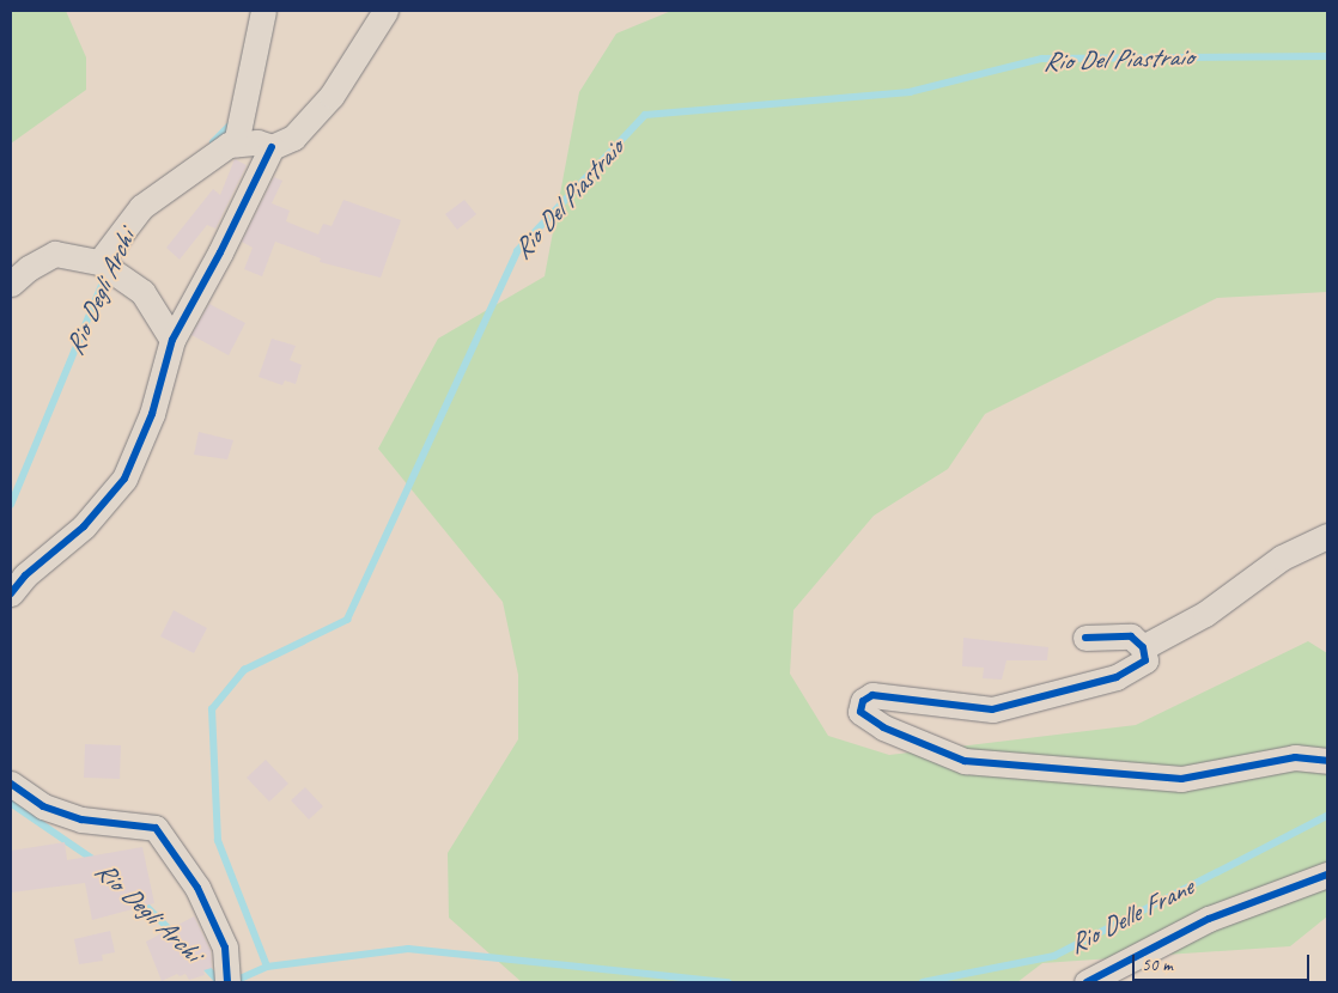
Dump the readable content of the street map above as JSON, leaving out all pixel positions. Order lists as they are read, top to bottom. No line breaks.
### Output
{"water":["Rio Del Piastraio","Rio Degli Archi","Rio Delle Frane"],"scale_bar":"50 m"}
